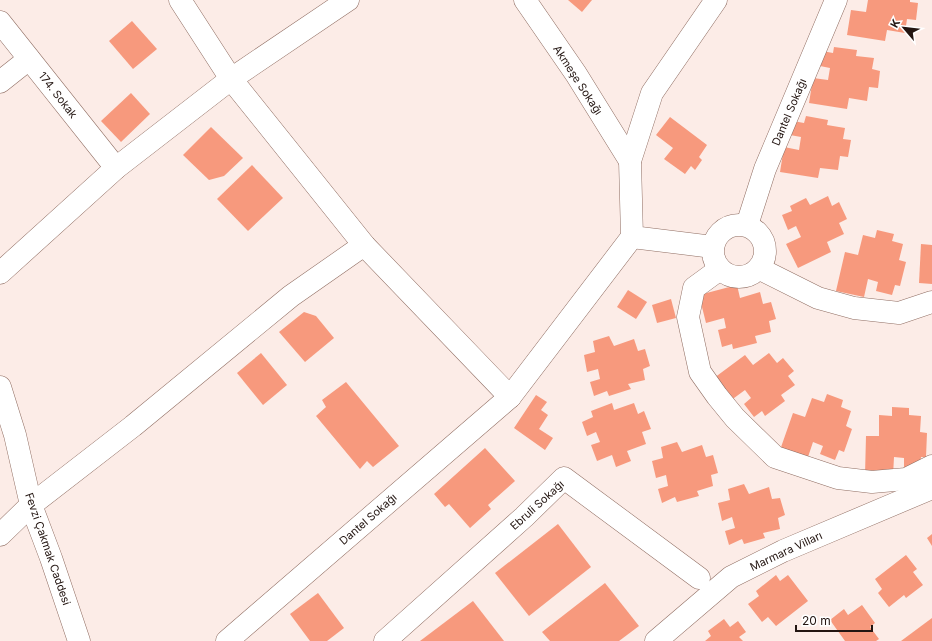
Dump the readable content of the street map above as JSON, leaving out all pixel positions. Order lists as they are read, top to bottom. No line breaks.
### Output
{"streets":{"street":["Akmeşe Sokağı","174. Sokak","Dantel Sokağı","Ebruli Sokağı","Fevzi Çakmak Caddesi","Marmara Vilları"]},"scale_bar":"20 m","north":"top left"}
